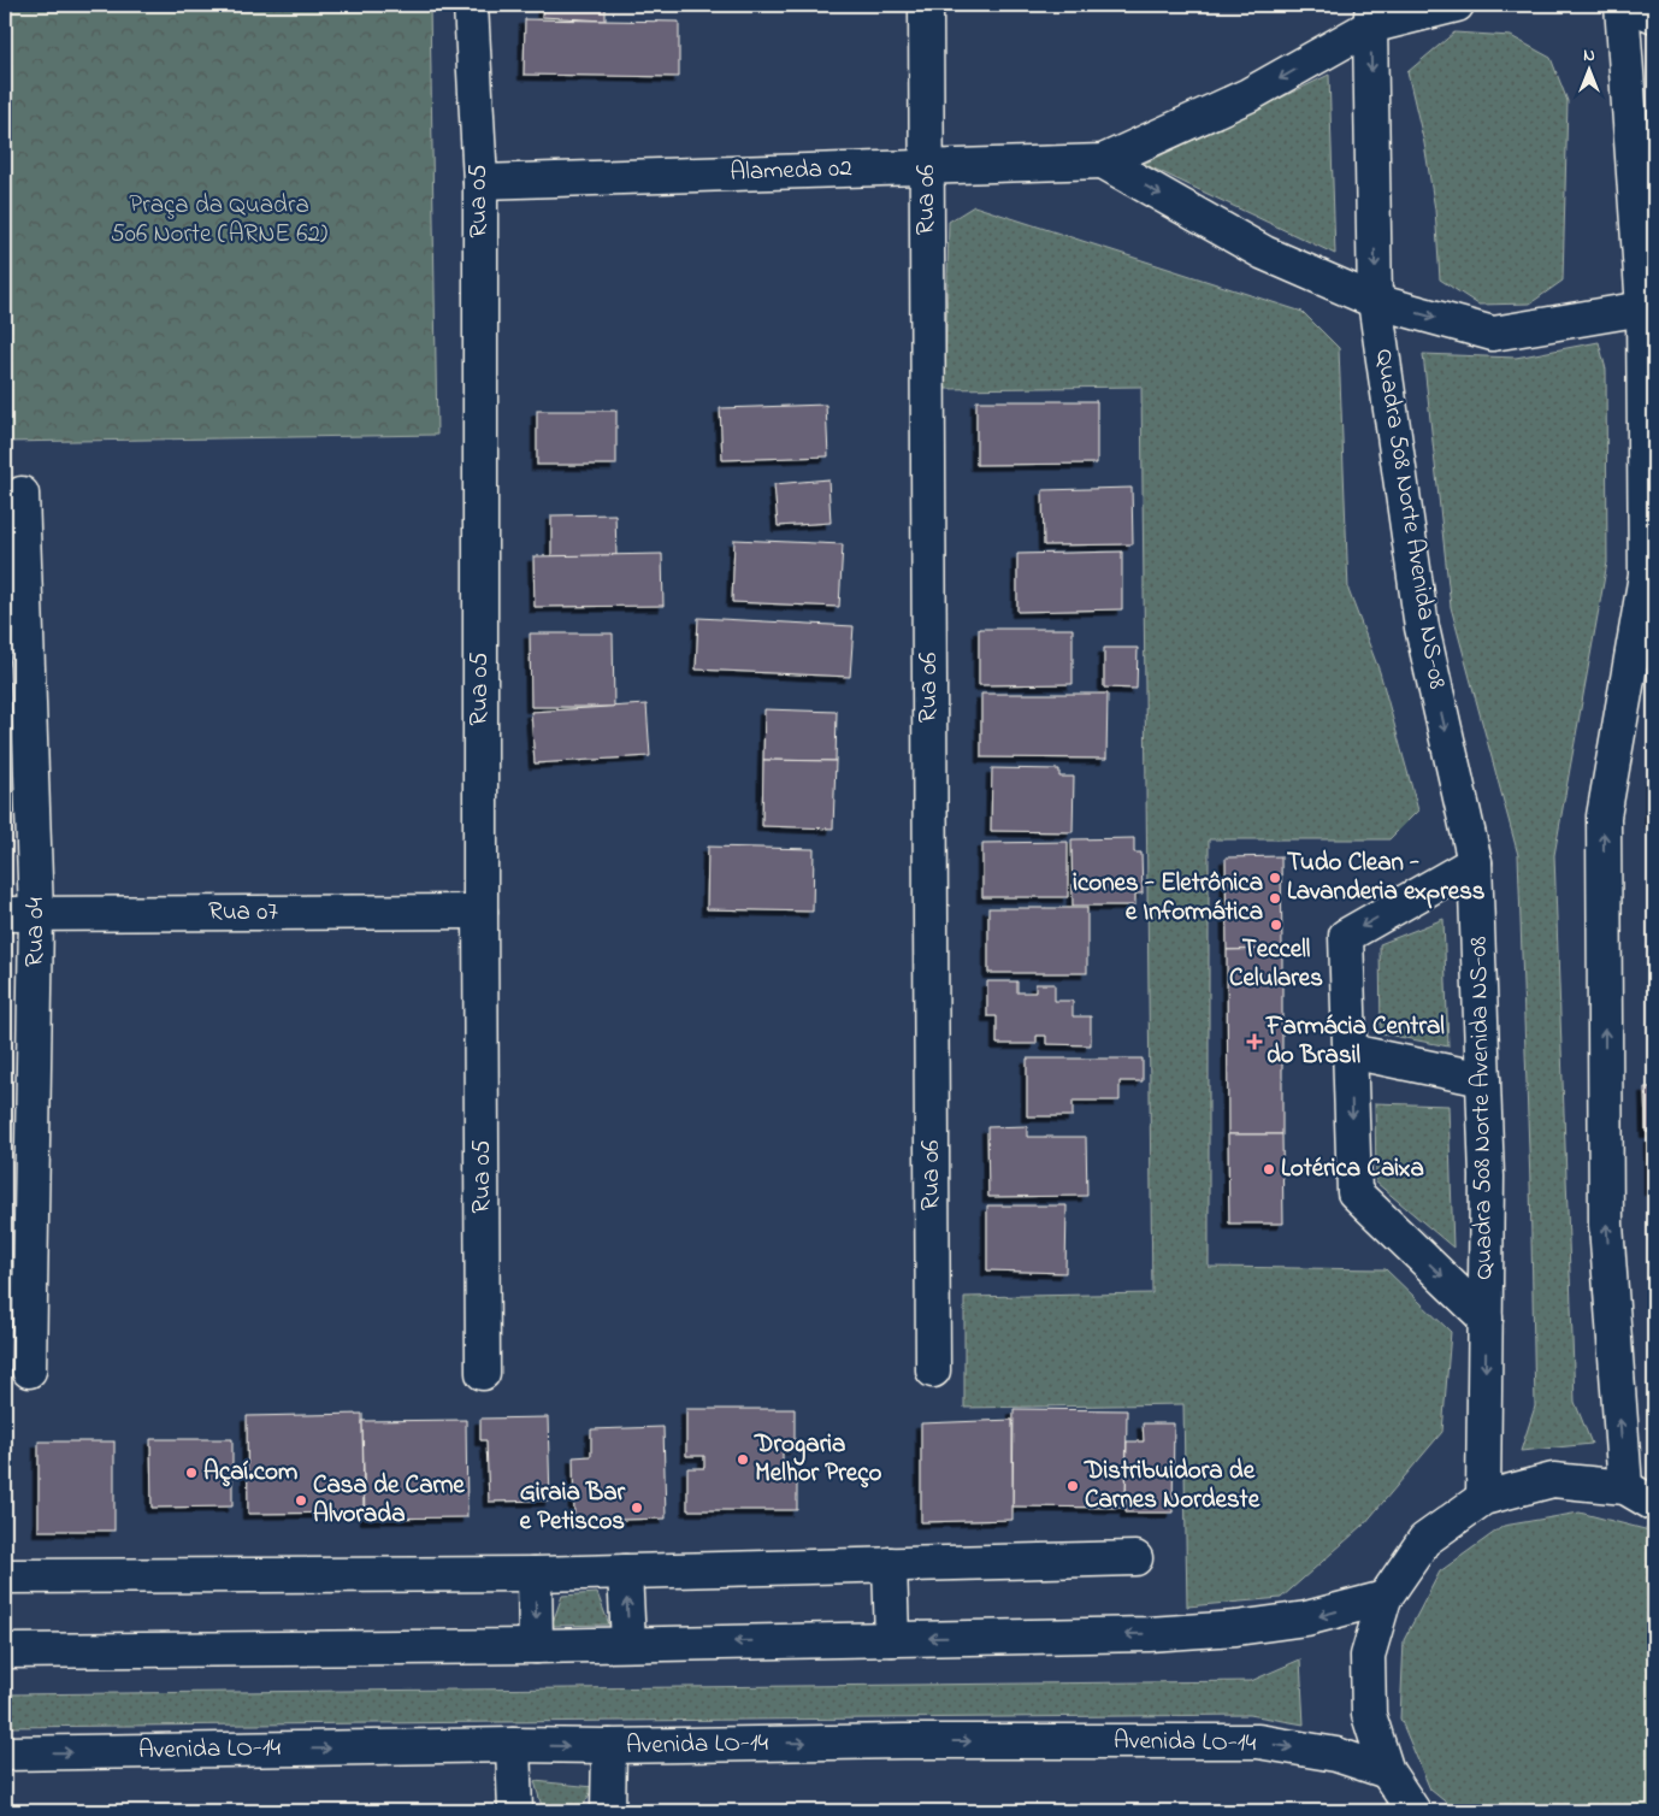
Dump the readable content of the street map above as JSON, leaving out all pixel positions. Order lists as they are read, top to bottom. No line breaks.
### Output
{"streets":{"street":["Alameda 02","Rua 06","Rua 05","Quadra 508 Norte Avenida NS-08","Rua 07","Rua 04","Avenida LO-14"]},"crossings":[["Alameda 02","Rua 06"],["Alameda 02","Rua 05"],["Rua 05","Rua 07"],["Rua 07","Rua 04"]],"parks":["Praça da Quadra 506 Norte (ARNE 62)"],"places":{"other":["Tudo Clean - Lavanderia express","icones - Eletrônica e Informática","Teccell Celulares","Lotérica Caixa","Drogaria Melhor Preço","Açaí.com","Distribuidora de Carnes Nordeste","Casa de Carne Alvorada","Giraia Bar e Petiscos"],"health":["Farmácia Central do Brasil"]},"north":"top"}
